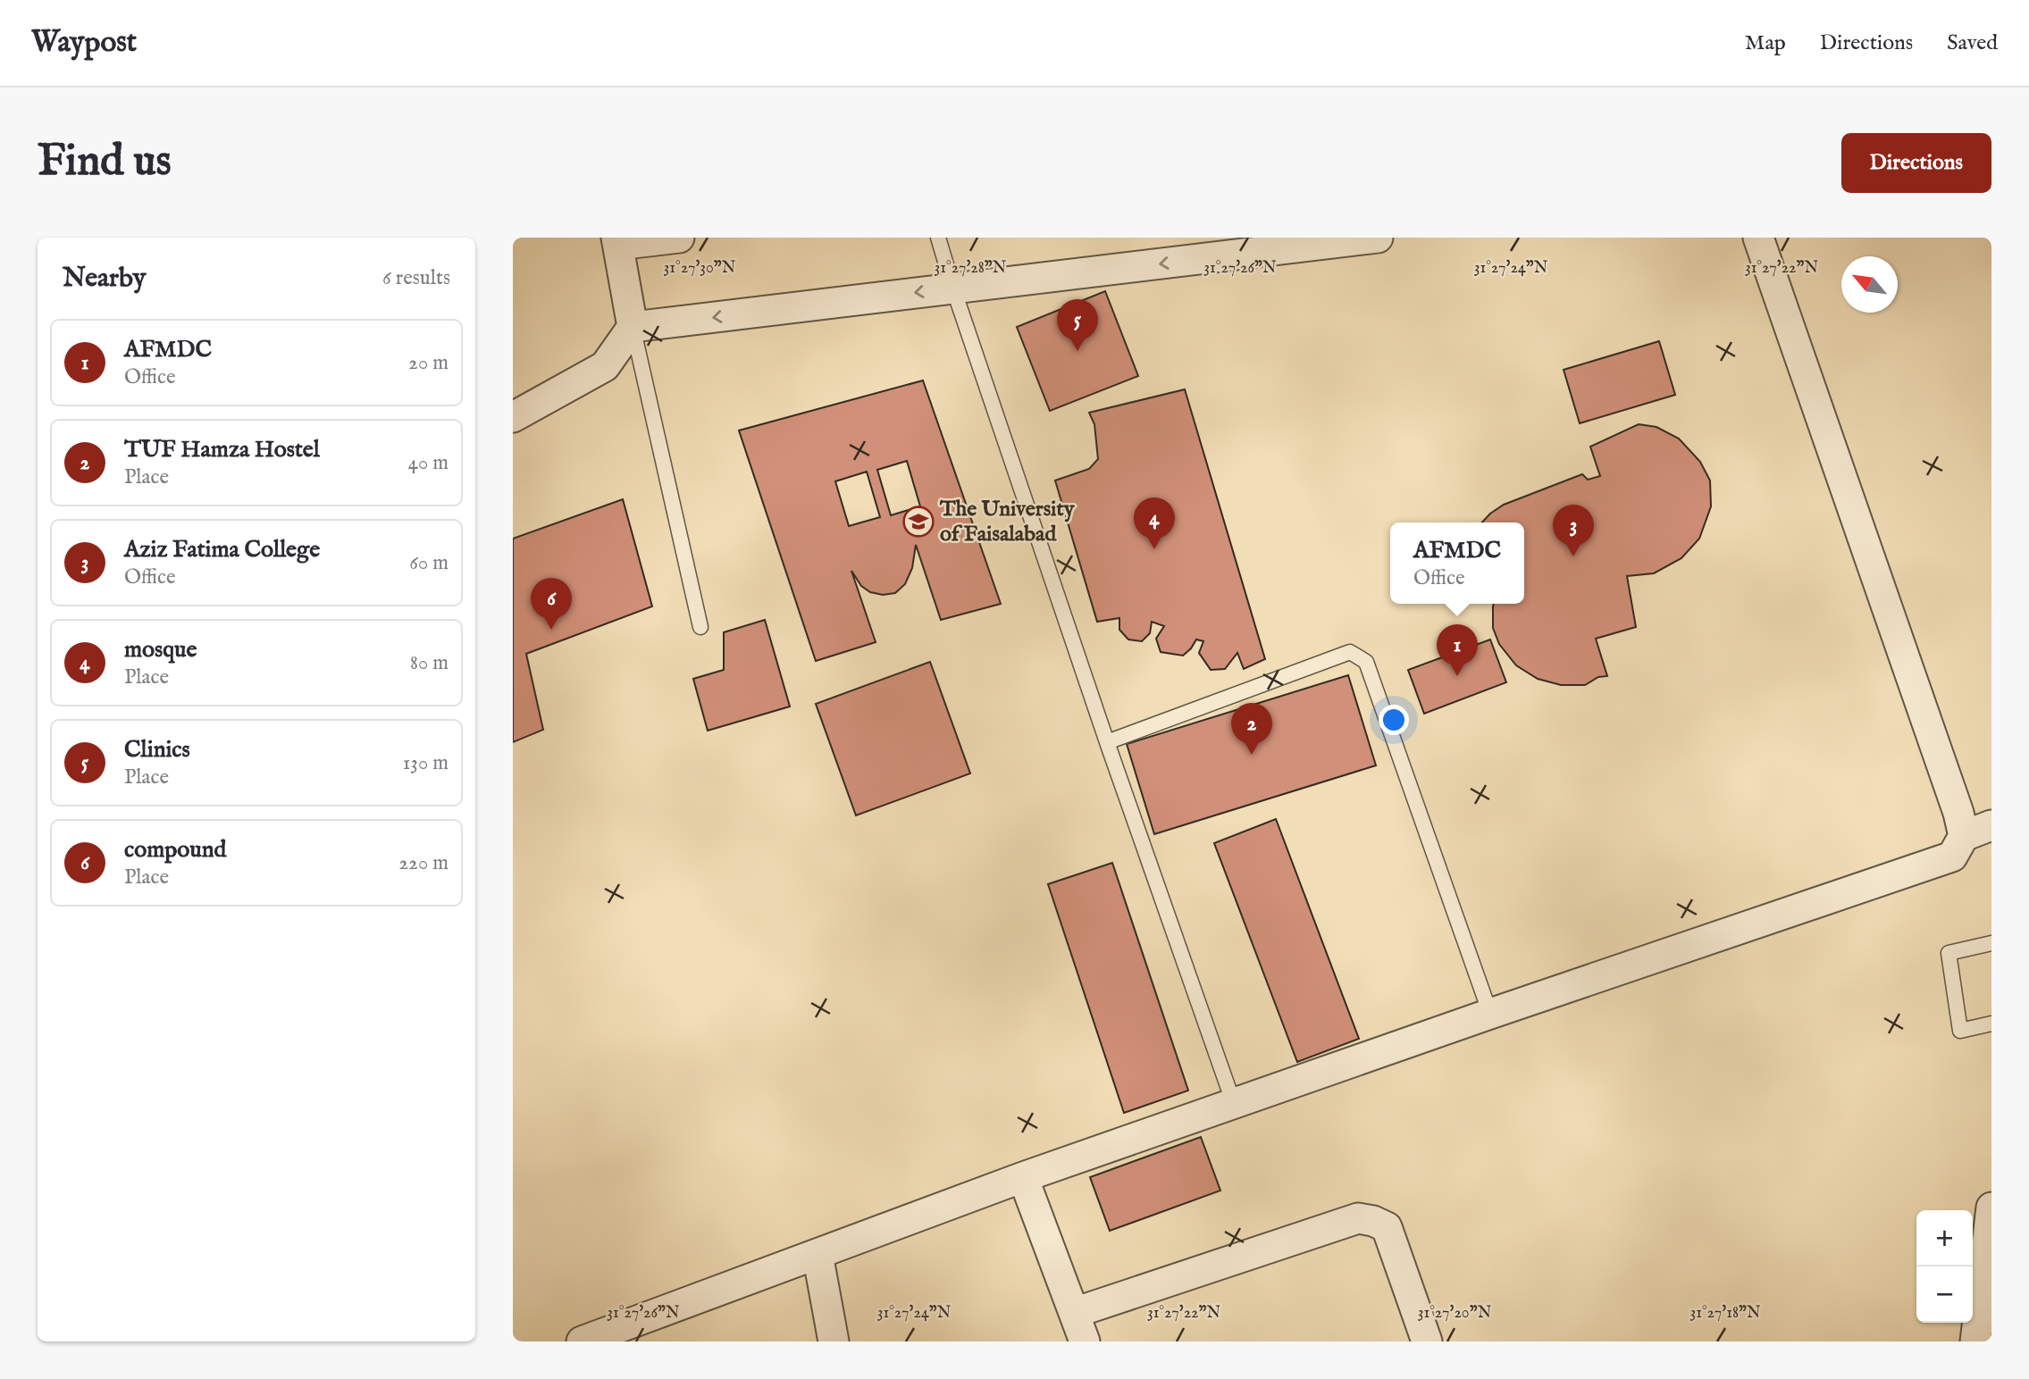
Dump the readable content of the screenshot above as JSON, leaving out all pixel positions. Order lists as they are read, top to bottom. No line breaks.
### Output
{"places":{"school or university":["The University of Faisalabad"]},"north":"top left","page":{"header":"Waypost","nav":["Map","Directions","Saved"],"buttons":"Directions","title":"Find us","heading":["Nearby","6 results"],"pins":["5","4","3","6","1","2"],"list":[{"mark":"1","name":"AFMDC","note":"Office","value":"20 m"},{"mark":"2","name":"TUF Hamza Hostel","note":"Place","value":"40 m"},{"mark":"3","name":"Aziz Fatima College","note":"Office","value":"60 m"},{"mark":"4","name":"mosque","note":"Place","value":"80 m"},{"mark":"5","name":"Clinics","note":"Place","value":"130 m"},{"mark":"6","name":"compound","note":"Place","value":"220 m"}],"popup":["AFMDC","Office"],"map_buttons":["+","−"]},"coordinates":["31°27'30\"N","31°27'28\"N","31°27'26\"N","31°27'24\"N","31°27'22\"N","31°27'20\"N","31°27'18\"N"]}
